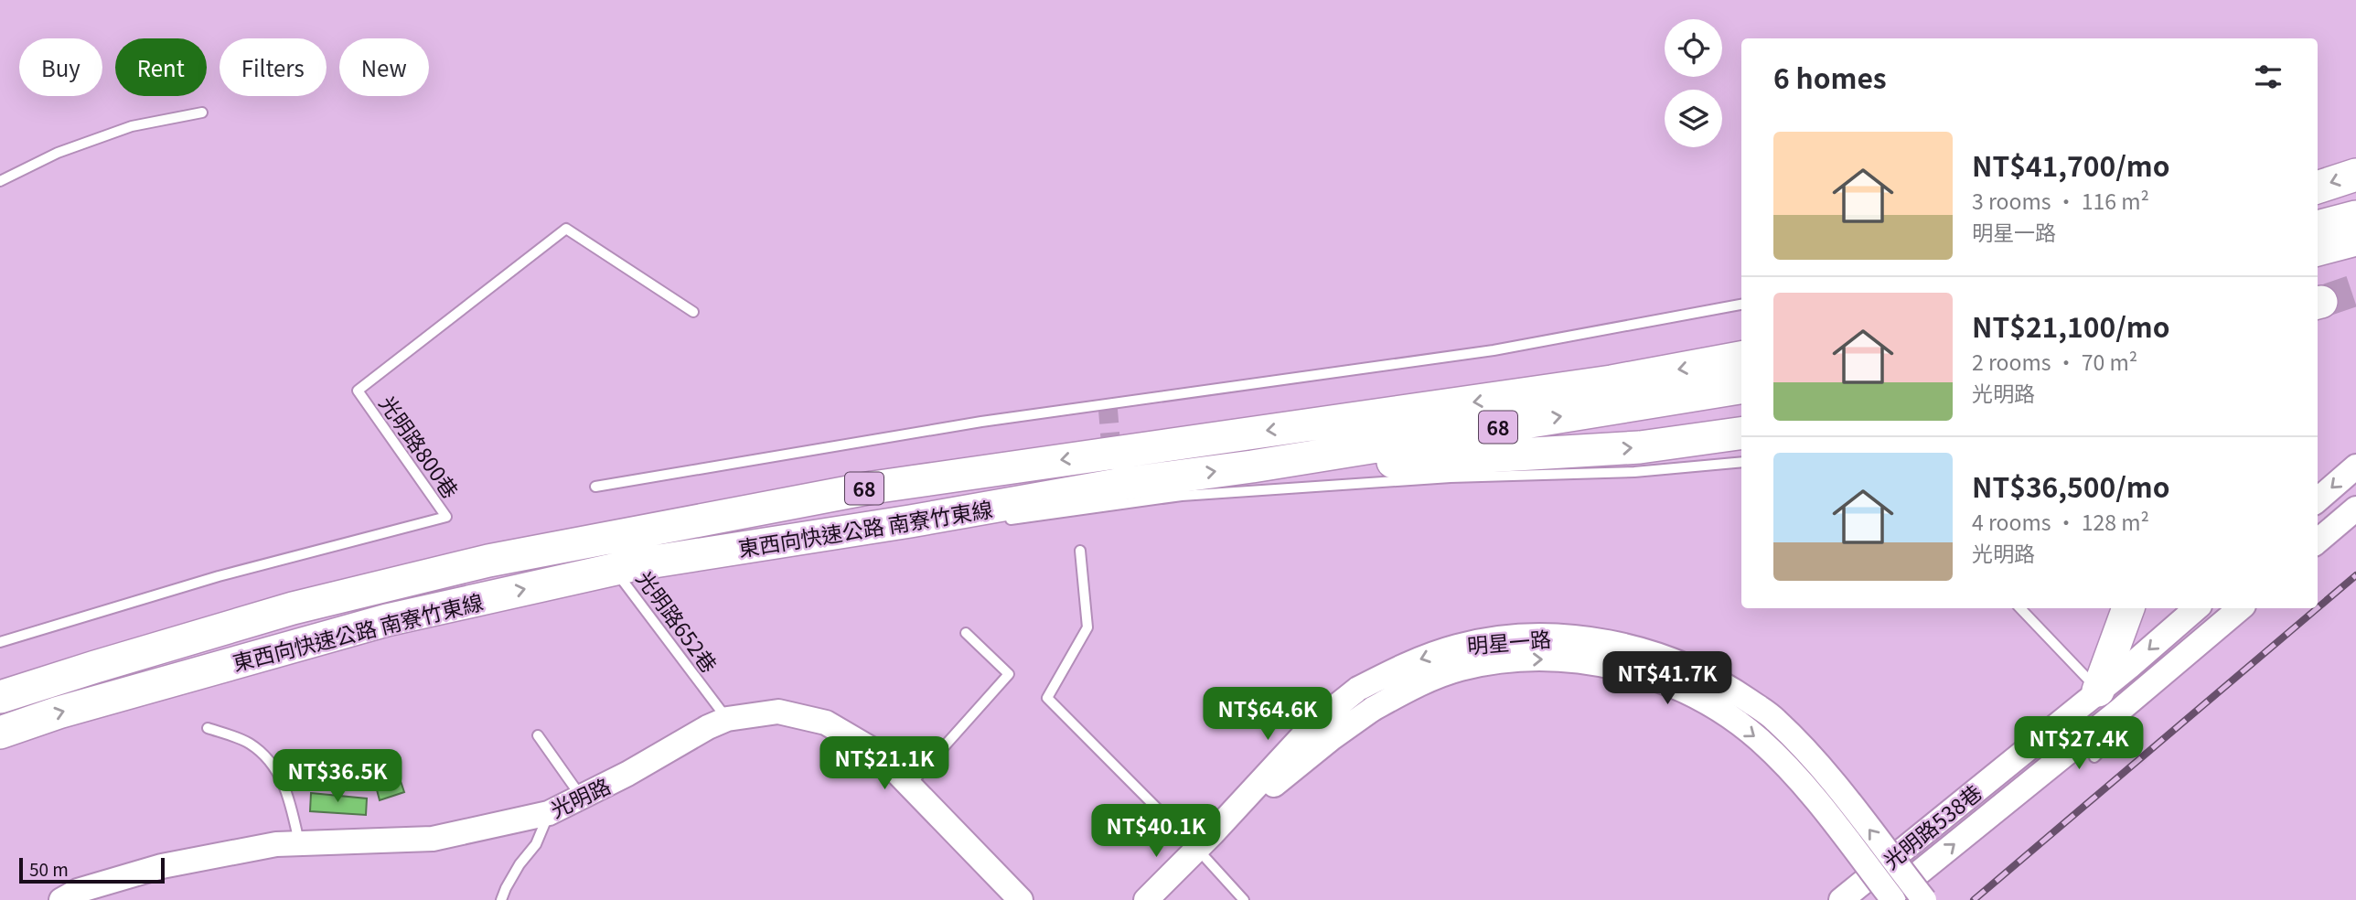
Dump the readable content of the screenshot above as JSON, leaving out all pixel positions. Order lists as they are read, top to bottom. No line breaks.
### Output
{"streets":{"highway":["68","東西向快速公路 南寮竹東線"],"street":["明星一路","光明路","光明路538巷"],"lane":["光明路800巷","光明路652巷"]},"crossings":[["光明路652巷","光明路"]],"scale_bar":"50 m","page":{"chip":["Buy","Rent","Filters","New"],"heading":"6 homes","list":[{"name":"NT$41,700/mo","note":"3 rooms · 116 m² · 明星一路"},{"name":"NT$21,100/mo","note":"2 rooms · 70 m² · 光明路"},{"name":"NT$36,500/mo","note":"4 rooms · 128 m² · 光明路"}],"price":["NT$41.7K","NT$64.6K","NT$27.4K","NT$21.1K","NT$36.5K","NT$40.1K"],"scale":"50 m"}}
